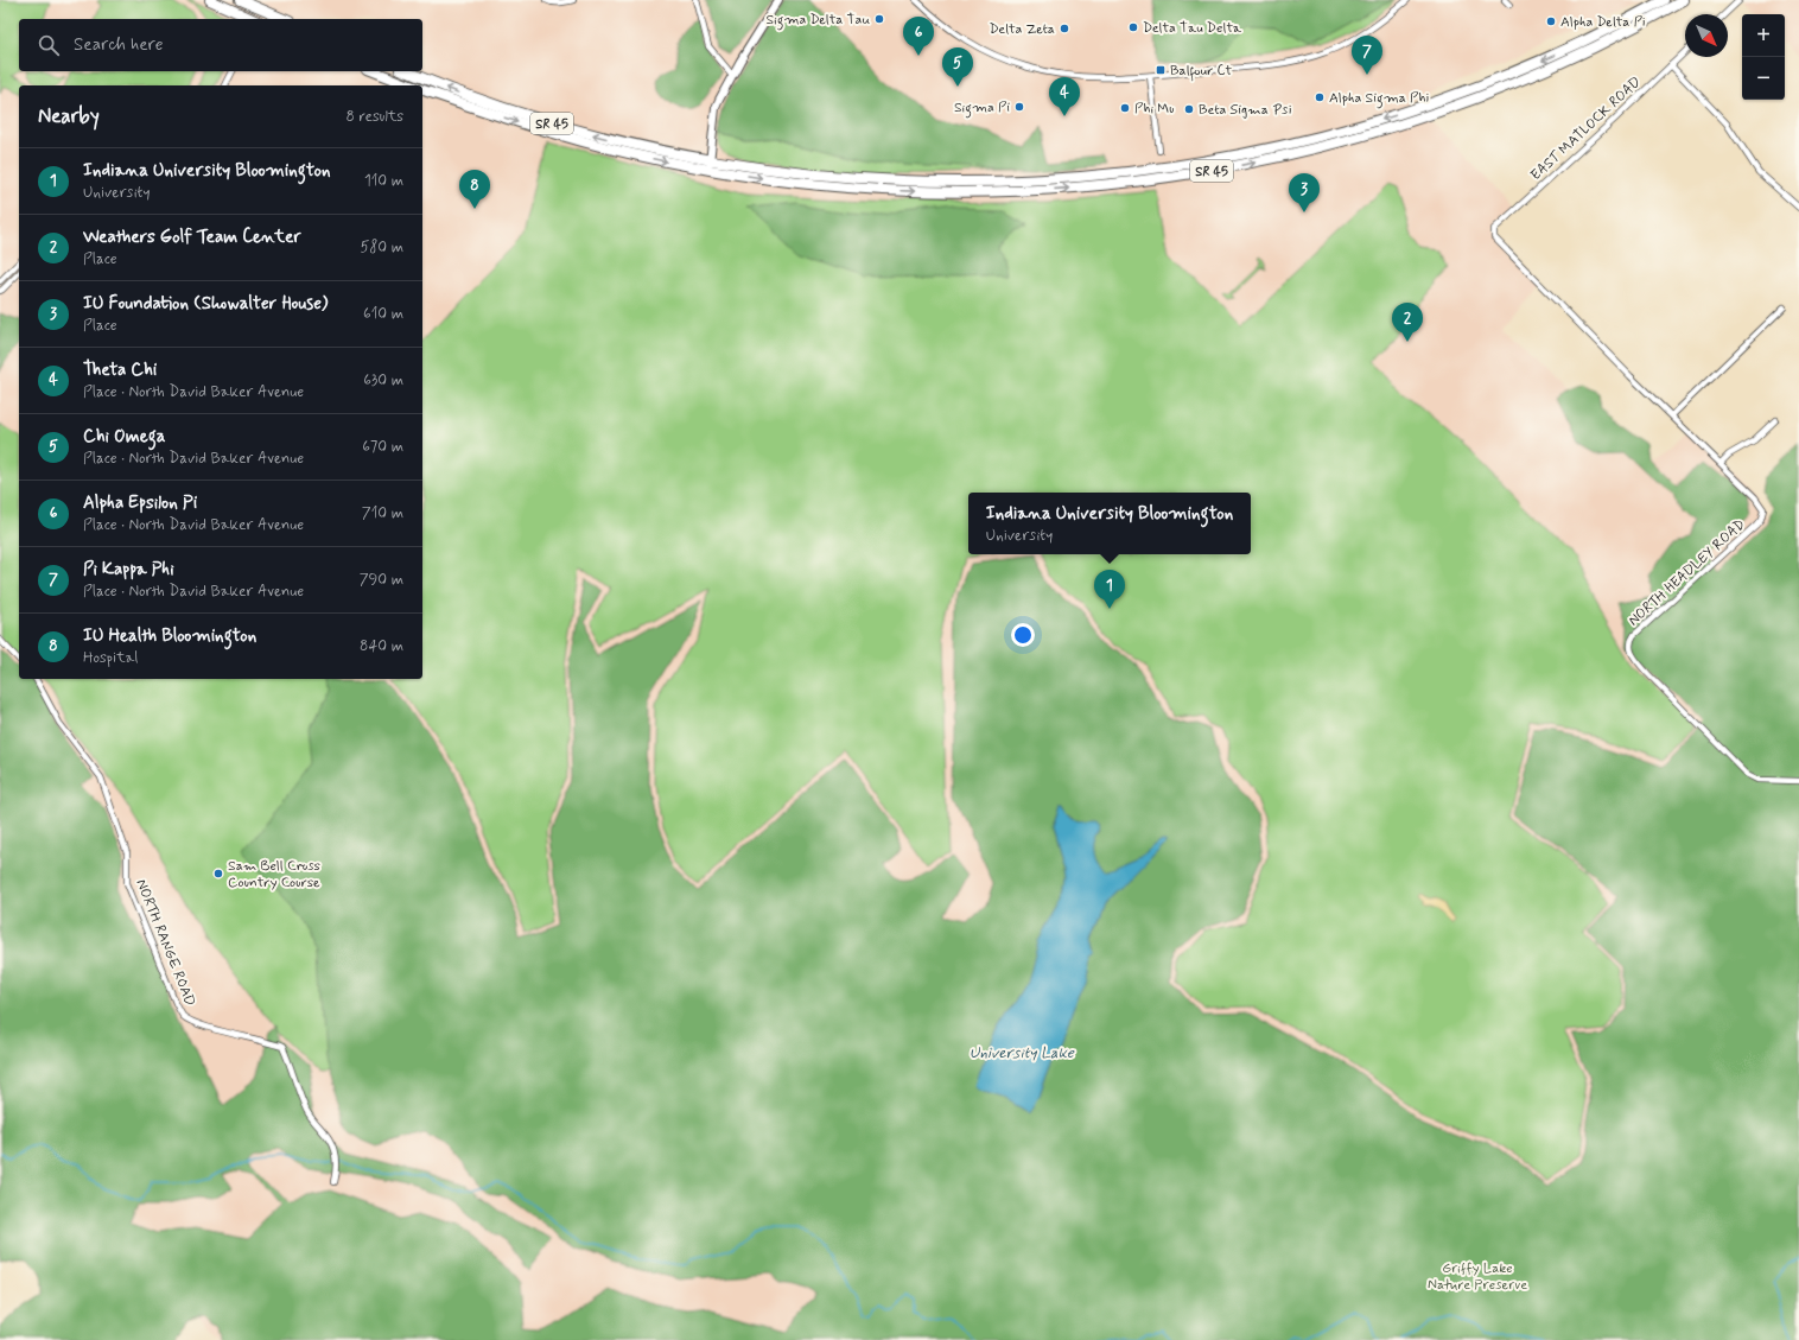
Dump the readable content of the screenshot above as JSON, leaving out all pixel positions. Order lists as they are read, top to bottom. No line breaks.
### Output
{"streets":{"highway":["SR 45"],"street":["EAST MATLOCK ROAD","NORTH HEADLEY ROAD","NORTH RANGE ROAD"]},"crossings":[["EAST MATLOCK ROAD","NORTH HEADLEY ROAD"]],"water":["University Lake"],"parks":["Griffy Lake Nature Preserve"],"places":{"other":["Sigma Delta Tau","Alpha Delta Pi","Delta Tau Delta","Delta Zeta","Alpha Sigma Phi","Sigma Pi","Phi Mu","Beta Sigma Psi","Sam Bell Cross Country Course"],"transit":["Balfour Ct"]},"north":"bottom right","page":{"map_buttons":["+","−"],"pins":["6","7","5","4","8","3","2","1"],"search":"Search here","heading":["Nearby","8 results"],"list":[{"mark":"1","name":"Indiana University Bloomington","note":"University","value":"110 m"},{"mark":"2","name":"Weathers Golf Team Center","note":"Place","value":"580 m"},{"mark":"3","name":"IU Foundation (Showalter House)","note":"Place","value":"610 m"},{"mark":"4","name":"Theta Chi","note":"Place · North David Baker Avenue","value":"630 m"},{"mark":"5","name":"Chi Omega","note":"Place · North David Baker Avenue","value":"670 m"},{"mark":"6","name":"Alpha Epsilon Pi","note":"Place · North David Baker Avenue","value":"710 m"},{"mark":"7","name":"Pi Kappa Phi","note":"Place · North David Baker Avenue","value":"790 m"},{"mark":"8","name":"IU Health Bloomington","note":"Hospital","value":"840 m"}],"popup":["Indiana University Bloomington","University"]}}
